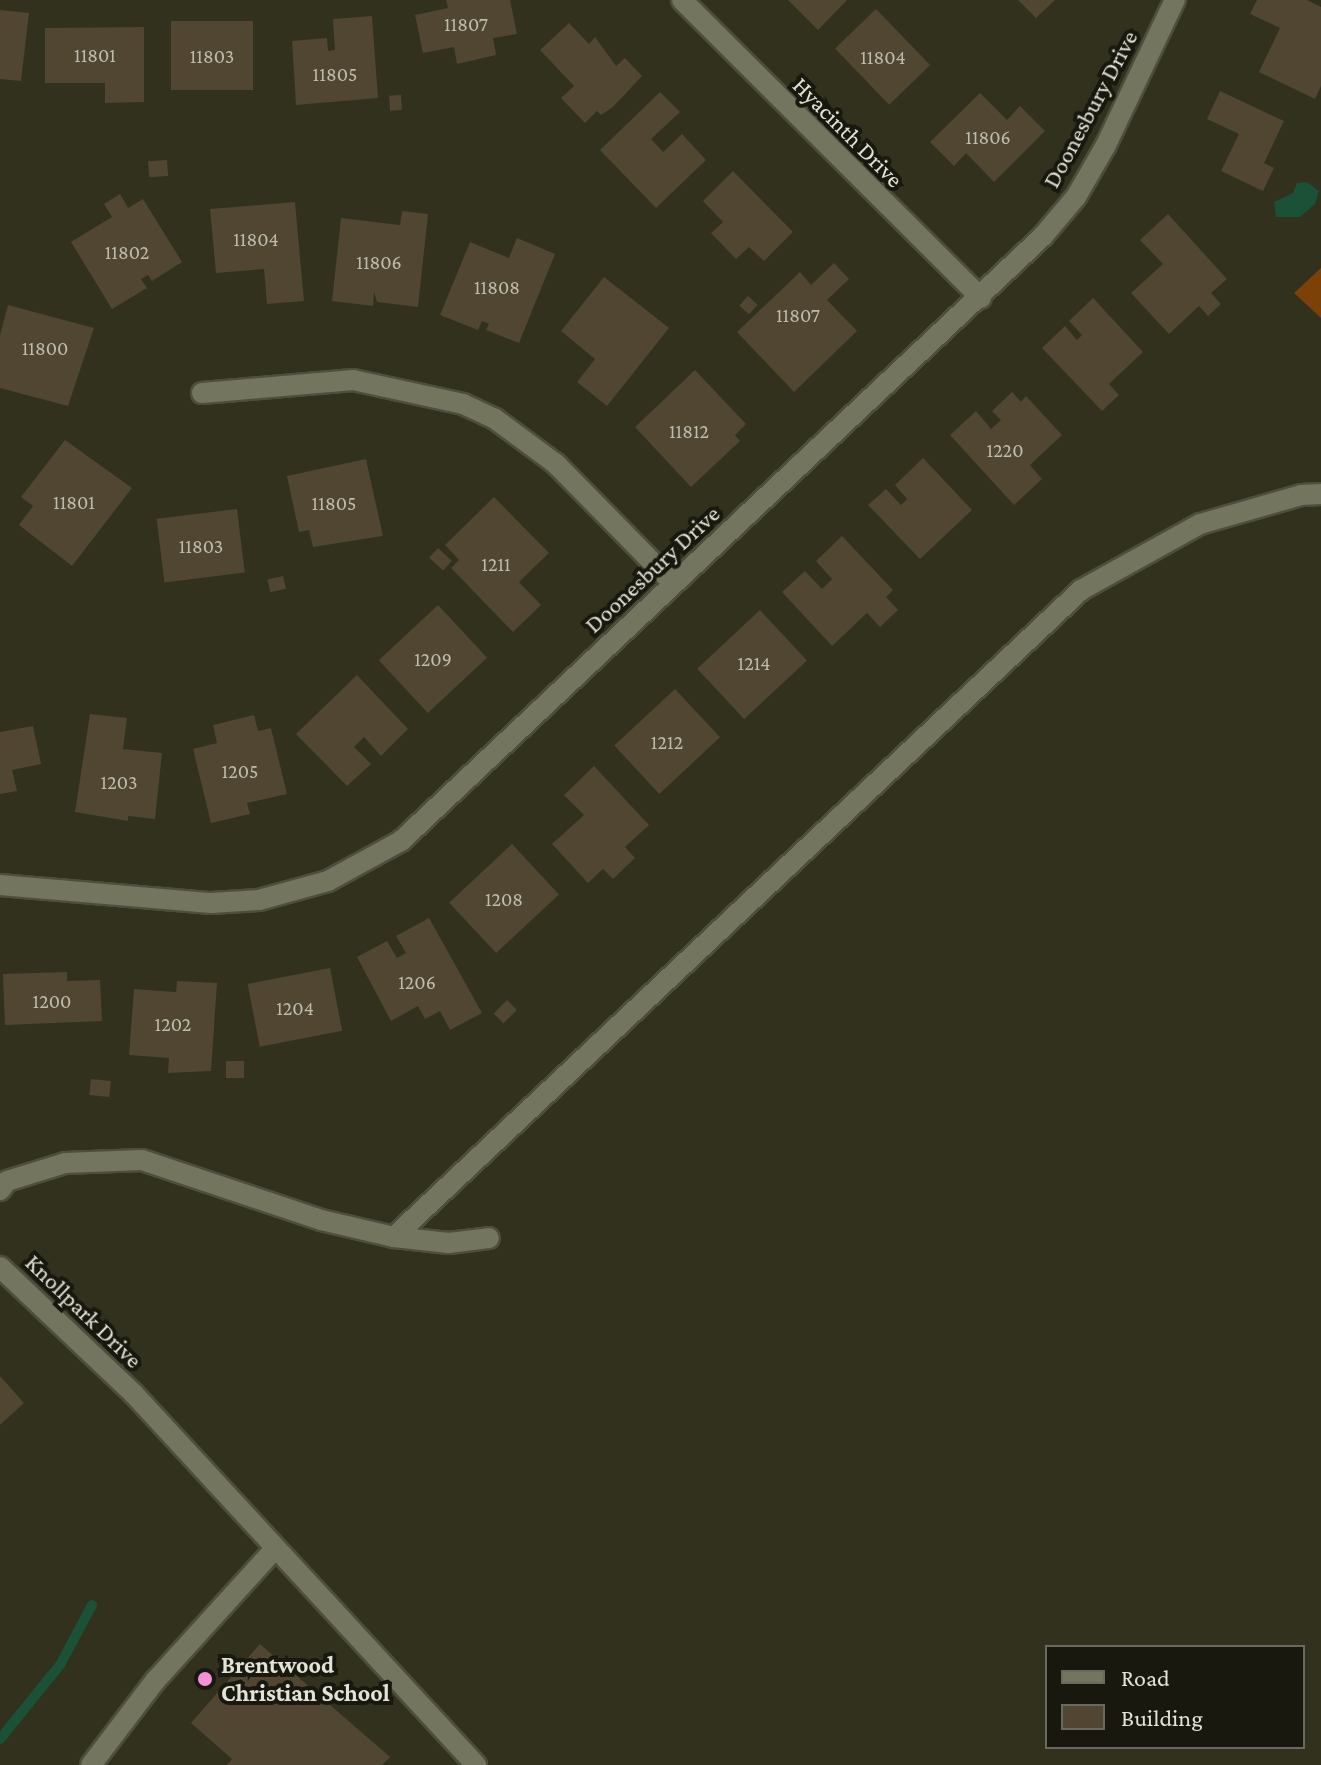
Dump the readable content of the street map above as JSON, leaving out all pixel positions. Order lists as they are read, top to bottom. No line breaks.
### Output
{"streets":{"street":["Doonesbury Drive","Hyacinth Drive","Knollpark Drive"]},"crossings":[["Doonesbury Drive","Hyacinth Drive"]],"places":["Brentwood Christian School"],"house_numbers":["11807","11801","11803","11804","11805","11806","11804","11802","11806","11808","11807","11800","11812","1220","11801","11805","11803","1211","1209","1214","1212","1205","1203","1208","1206","1200","1204","1202"],"legend":["Road","Building"]}
